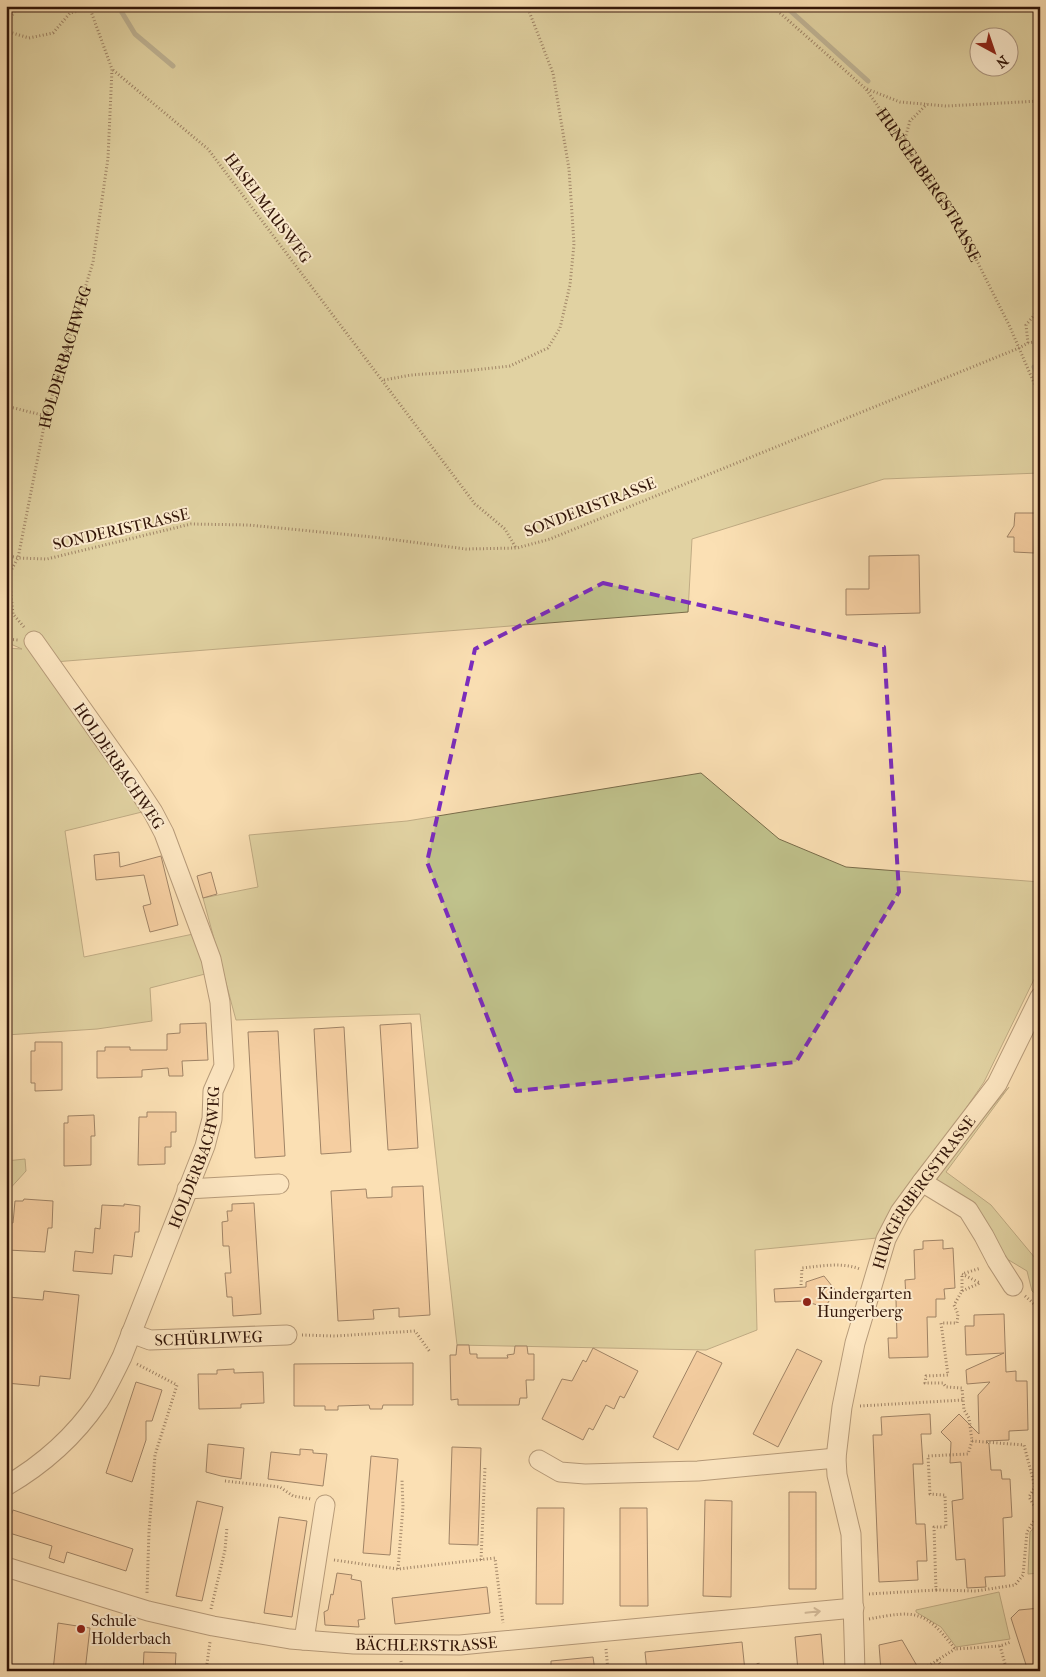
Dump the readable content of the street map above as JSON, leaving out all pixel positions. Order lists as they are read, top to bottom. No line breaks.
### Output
{"streets":{"street":["HUNGERBERGSTRASSE","HOLDERBACHWEG","SCHÜRLIWEG","BÄCHLERSTRASSE"],"path":["HASELMAUSWEG","SONDERISTRASSE"]},"crossings":[["HUNGERBERGSTRASSE","SONDERISTRASSE"],["HUNGERBERGSTRASSE","BÄCHLERSTRASSE"],["HASELMAUSWEG","HOLDERBACHWEG"],["HASELMAUSWEG","SONDERISTRASSE"],["HOLDERBACHWEG","SONDERISTRASSE"],["HOLDERBACHWEG","SCHÜRLIWEG"]],"places":["Kindergarten Hungerberg","Schule Holderbach"],"north":"bottom right"}
